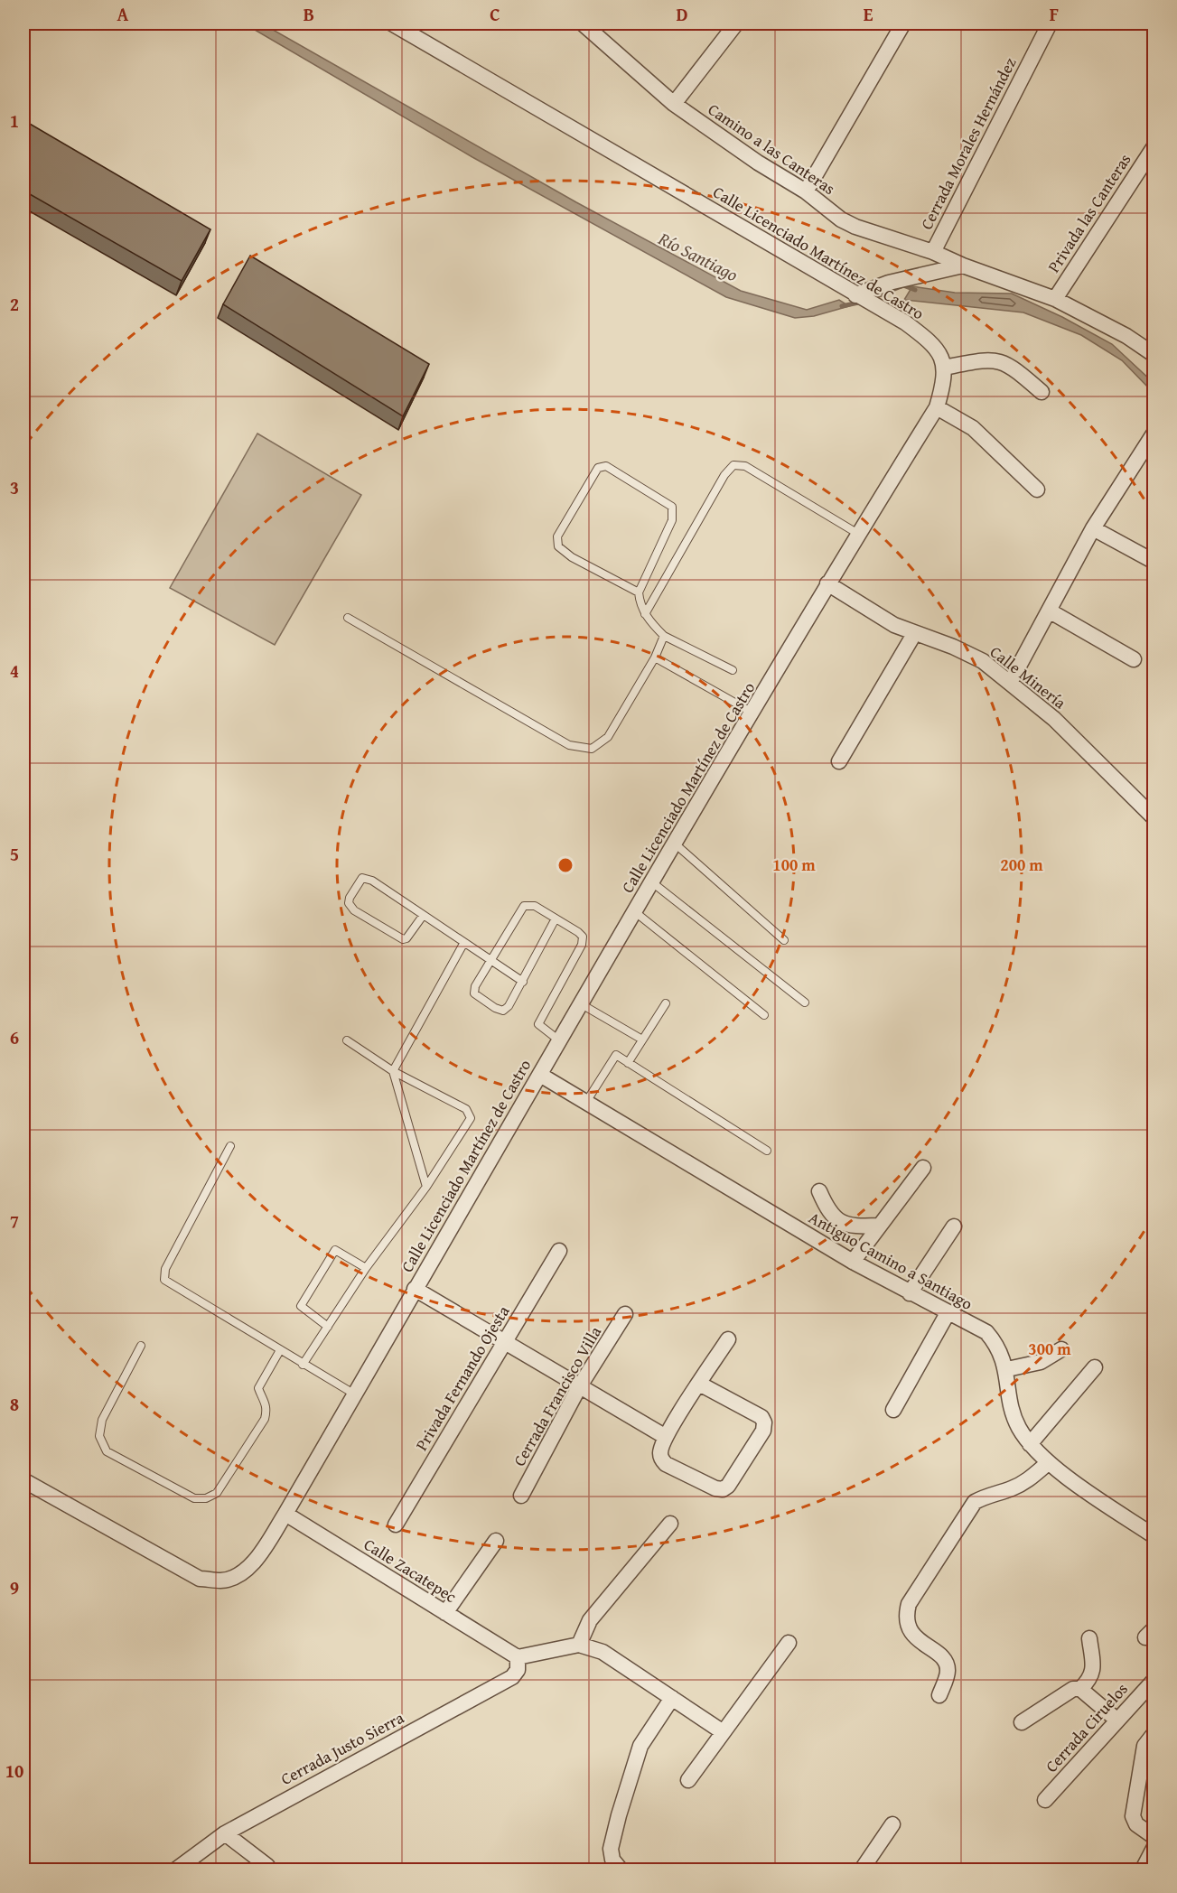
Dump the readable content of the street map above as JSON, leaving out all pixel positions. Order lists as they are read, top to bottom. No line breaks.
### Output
{"streets":{"street":["Cerrada Morales Hernández","Camino a las Canteras","Privada las Canteras","Calle Licenciado Martínez de Castro","Calle Minería","Antiguo Camino a Santiago","Privada Fernando Ojesta","Cerrada Francisco Villa","Calle Zacatepec","Cerrada Ciruelos","Cerrada Justo Sierra"]},"crossings":[["Cerrada Morales Hernández","Camino a las Canteras"],["Camino a las Canteras","Privada las Canteras"],["Calle Licenciado Martínez de Castro","Calle Minería"],["Calle Licenciado Martínez de Castro","Antiguo Camino a Santiago"],["Calle Licenciado Martínez de Castro","Calle Zacatepec"],["Calle Zacatepec","Cerrada Justo Sierra"]],"water":["Río Santiago"],"grid":{"columns":["A","B","C","D","E","F"],"rows":["1","2","3","4","5","6","7","8","9","10"]},"rings":["100 m","200 m","300 m"]}
